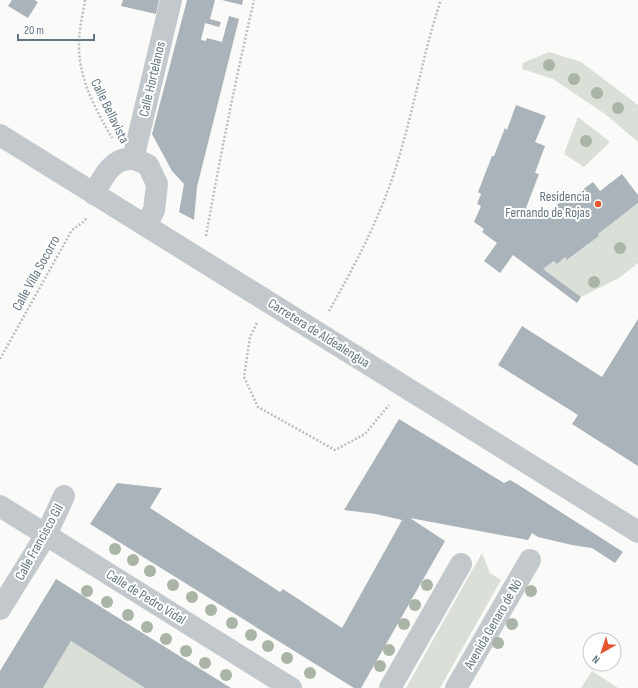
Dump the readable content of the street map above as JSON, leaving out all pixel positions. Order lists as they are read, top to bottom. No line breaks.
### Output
{"streets":{"street":["Calle Hortelanos","Carretera de Aldealengua","Calle Francisco Gil","Calle de Pedro Vidal","Avenida Genaro de Nó"],"path":["Calle Bellavista","Calle Villa Socorro"]},"crossings":[["Calle Hortelanos","Calle Bellavista"],["Calle Francisco Gil","Calle de Pedro Vidal"]],"places":["Residencia Fernando de Rojas"],"scale_bar":"20 m","north":"bottom left"}
